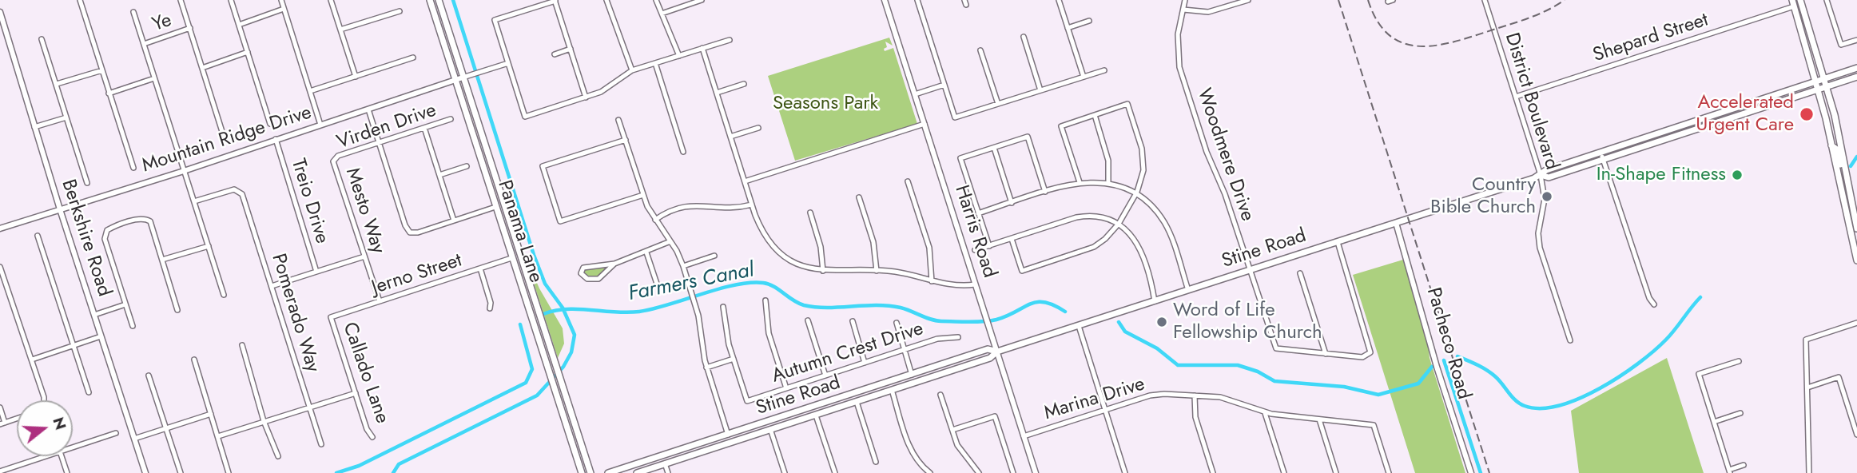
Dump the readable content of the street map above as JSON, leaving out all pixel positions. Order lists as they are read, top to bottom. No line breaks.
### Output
{"streets":{"main road":["Panama Lane","Stine Road"],"street":["Ye","Shepard Street","District Boulevard","Virden Drive","Mountain Ridge Drive","Woodmere Drive","Treio Drive","Mesto Way","Harris Road","Berkshire Road","Jerno Street","Pomerado Way","Pacheco Road","Autumn Crest Drive","Callado Lane","Marina Drive"]},"crossings":[["Shepard Street","District Boulevard"],["District Boulevard","Stine Road"],["Virden Drive","Mesto Way"],["Mountain Ridge Drive","Treio Drive"],["Mountain Ridge Drive","Panama Lane"],["Mountain Ridge Drive","Berkshire Road"],["Woodmere Drive","Stine Road"],["Treio Drive","Mesto Way"],["Treio Drive","Pomerado Way"],["Mesto Way","Jerno Street"],["Panama Lane","Jerno Street"],["Harris Road","Stine Road"],["Harris Road","Marina Drive"],["Stine Road","Pacheco Road"],["Jerno Street","Callado Lane"]],"water":["Farmers Canal"],"parks":["Seasons Park"],"places":["Accelerated Urgent Care","In-Shape Fitness","Country Bible Church","Word of Life Fellowship Church"],"north":"right"}
